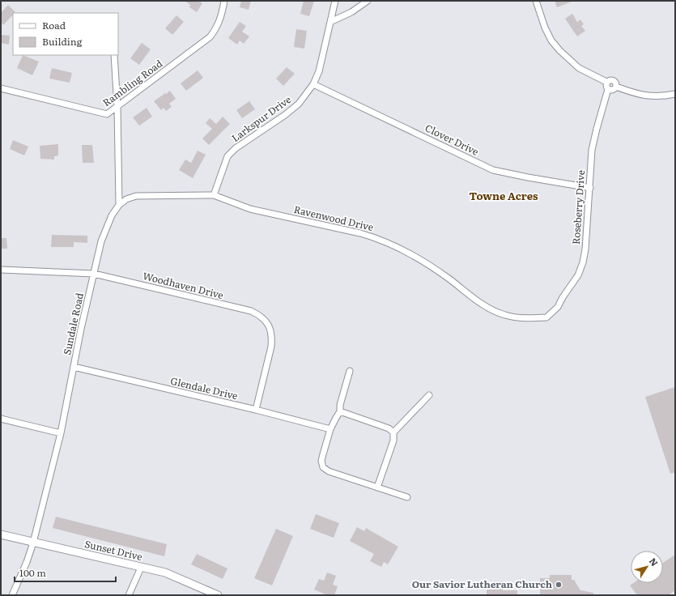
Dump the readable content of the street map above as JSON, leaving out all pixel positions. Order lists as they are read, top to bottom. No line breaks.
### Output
{"streets":{"main road":["Sunset Drive"],"street":["Rambling Road","Larkspur Drive","Clover Drive","Roseberry Drive","Ravenwood Drive","Woodhaven Drive","Sundale Road","Glendale Drive"]},"crossings":[["Larkspur Drive","Clover Drive"],["Larkspur Drive","Ravenwood Drive"],["Clover Drive","Roseberry Drive"],["Roseberry Drive","Ravenwood Drive"],["Ravenwood Drive","Sundale Road"],["Woodhaven Drive","Sundale Road"],["Woodhaven Drive","Glendale Drive"],["Sundale Road","Glendale Drive"],["Sundale Road","Sunset Drive"]],"districts":["Towne Acres"],"places":["Our Savior Lutheran Church"],"legend":["Road","Building"],"scale_bar":"100 m","north":"top right"}
